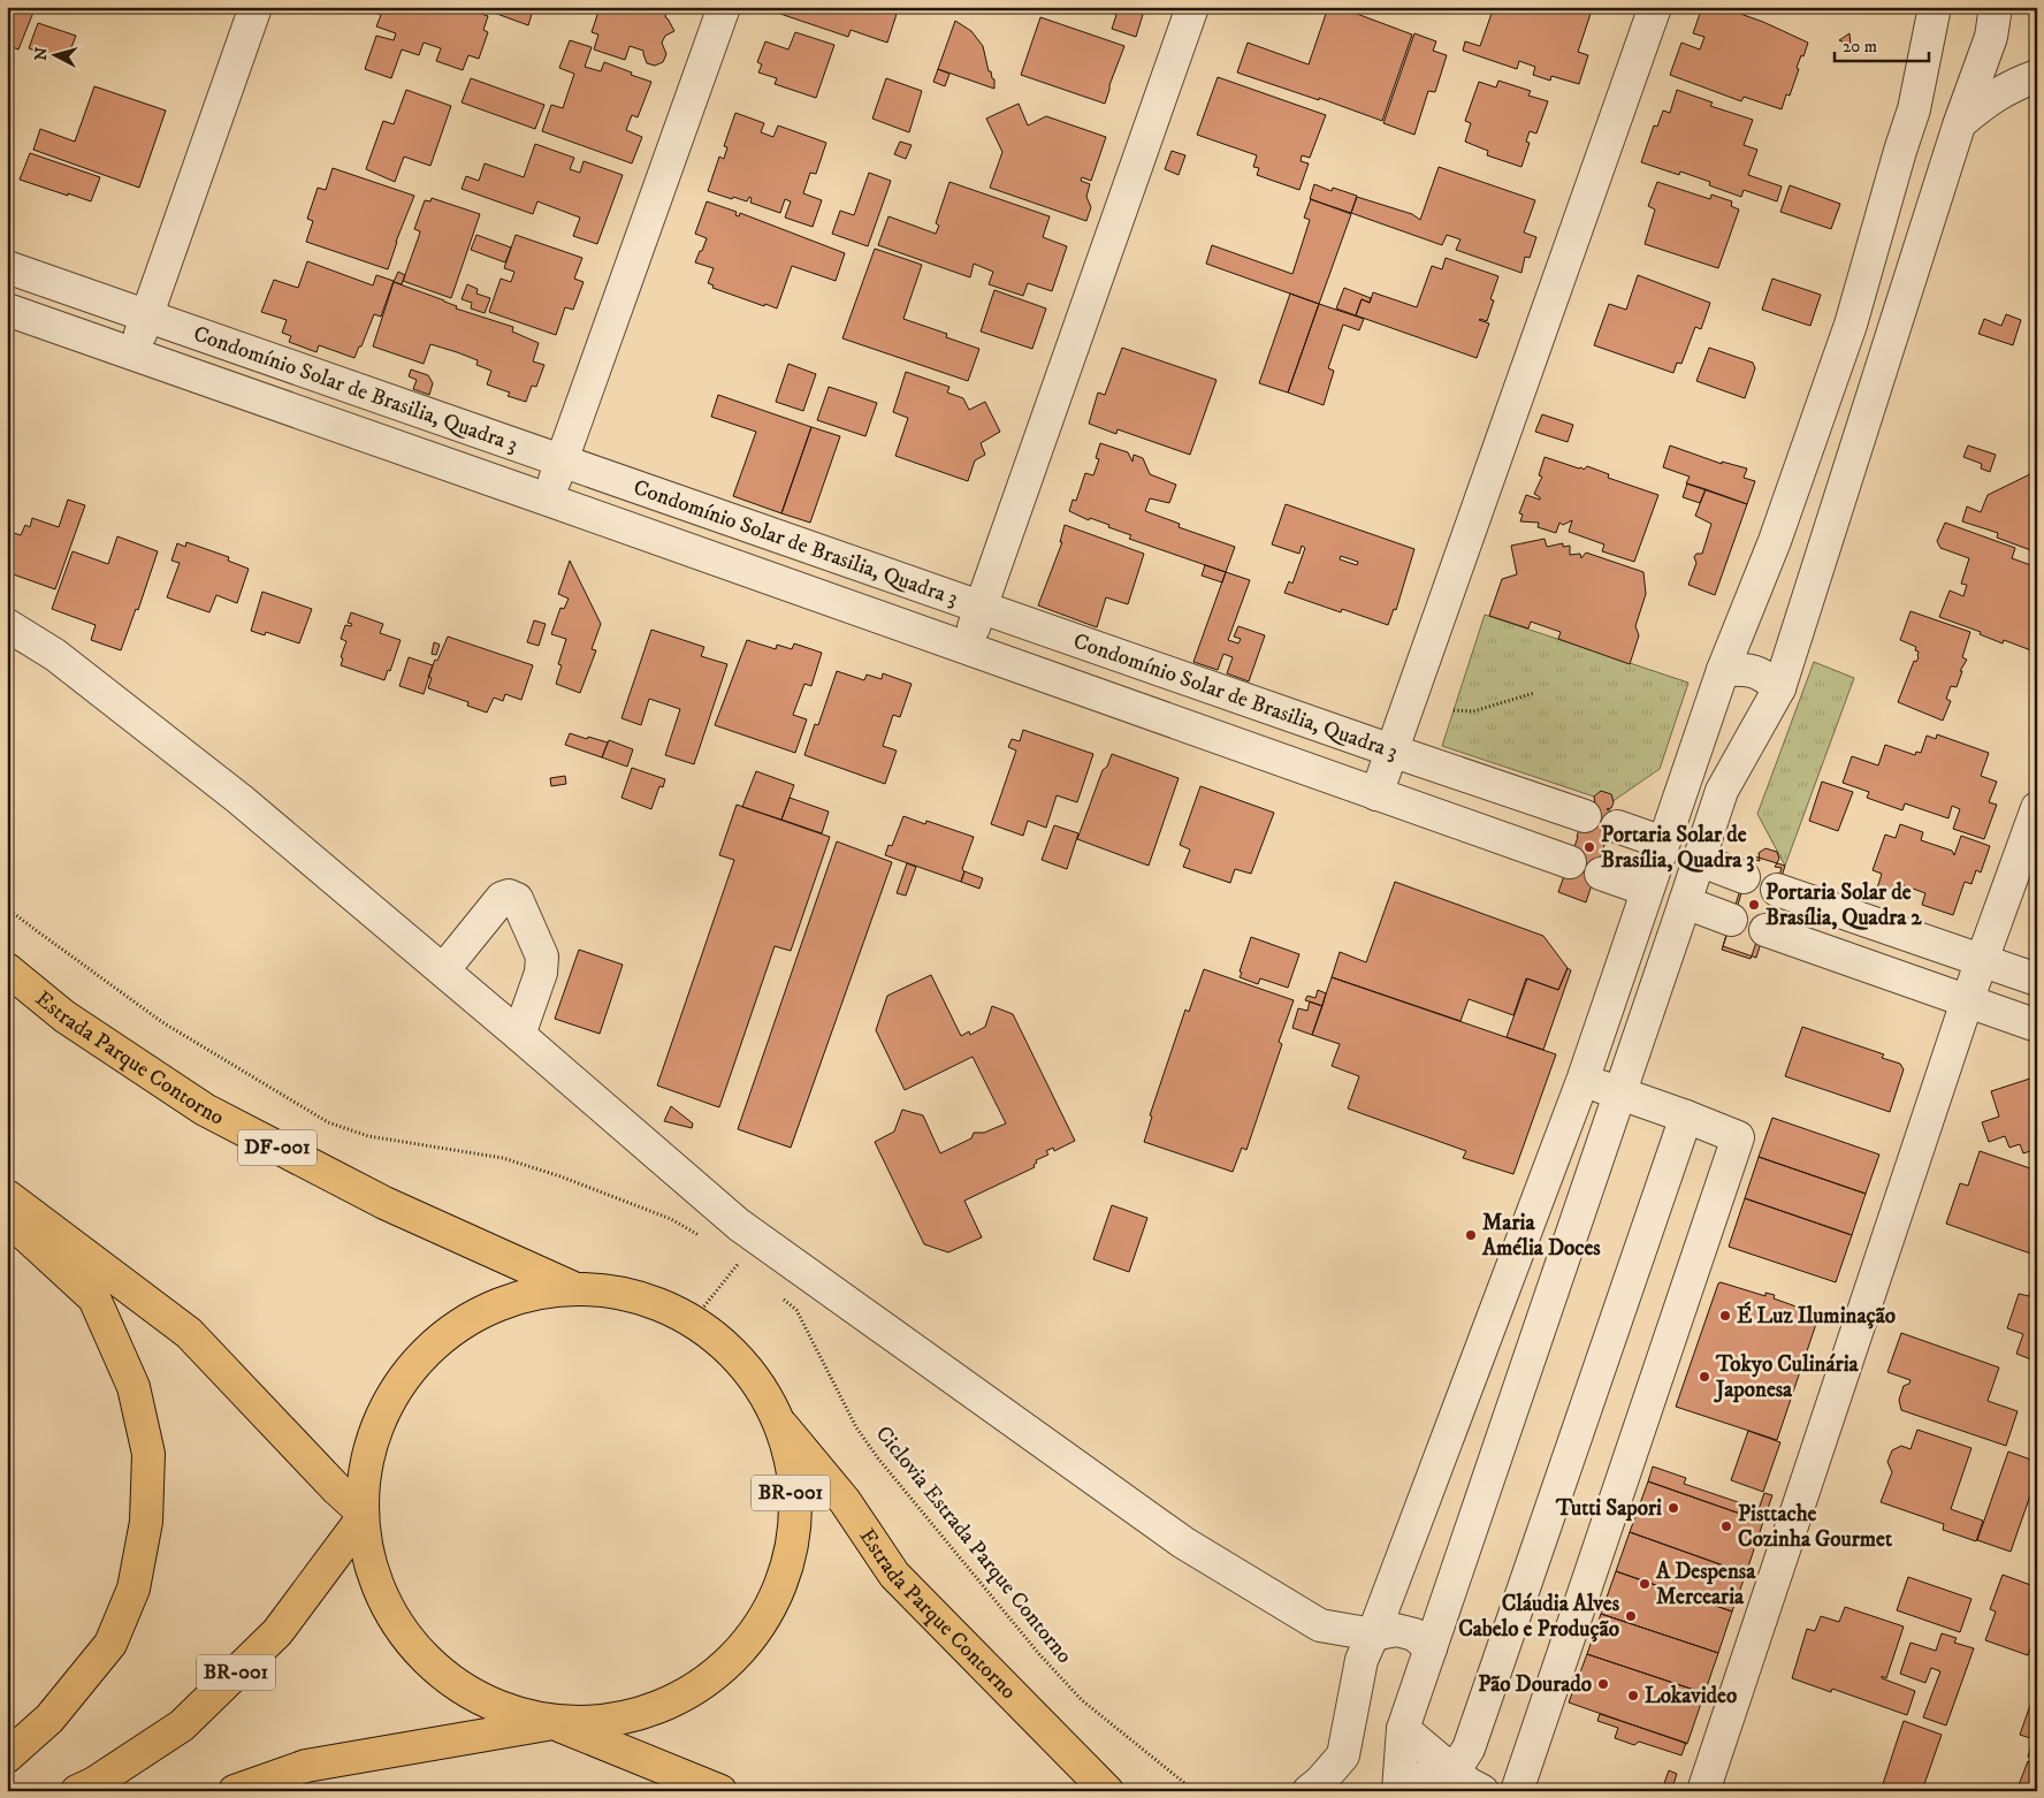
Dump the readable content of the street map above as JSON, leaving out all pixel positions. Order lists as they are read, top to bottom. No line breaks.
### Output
{"streets":{"main road":["Estrada Parque Contorno","DF-001","BR-001"],"street":["Condomínio Solar de Brasilia, Quadra 3"],"path":["Ciclovia Estrada Parque Contorno"]},"crossings":[["Estrada Parque Contorno","BR-001"]],"places":["Portaria Solar de Brasília, Quadra 3","Portaria Solar de Brasília, Quadra 2","Maria Amélia Doces","É Luz Iluminação","Tokyo Culinária Japonesa","Tutti Sapori","Pisttache Cozinha Gourmet","A Despensa Mercearia","Cláudia Alves Cabelo e Produção","Pão Dourado","Lokavideo"],"scale_bar":"20 m","north":"left"}
